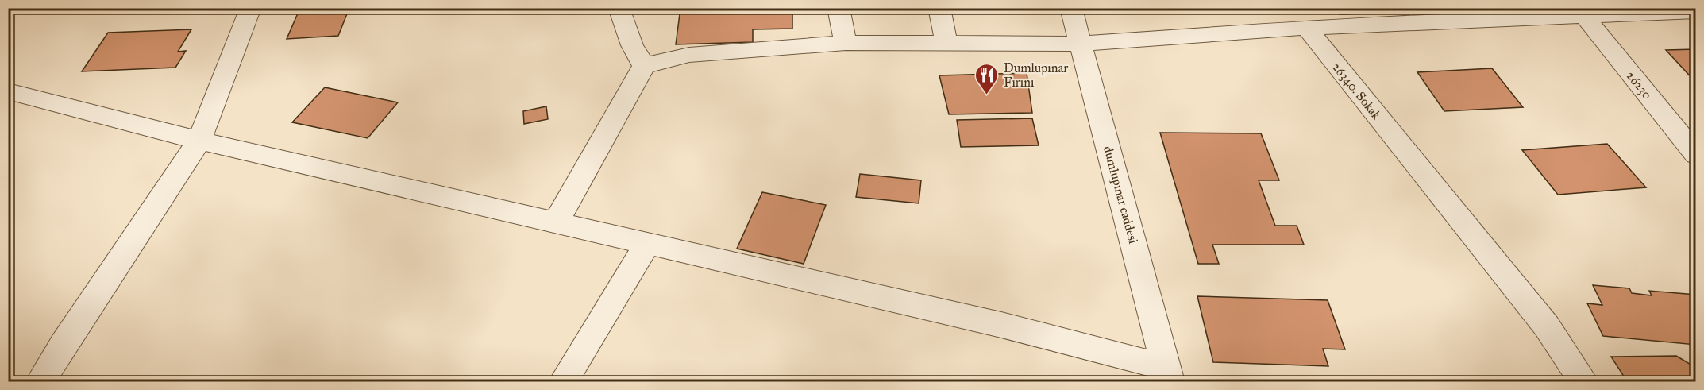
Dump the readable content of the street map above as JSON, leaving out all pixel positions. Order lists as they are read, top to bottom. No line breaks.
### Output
{"streets":{"street":["26230","26340. Sokak","dumlupınar caddesi"]},"places":{"restaurant":["Dumlupınar Fırını"]}}
